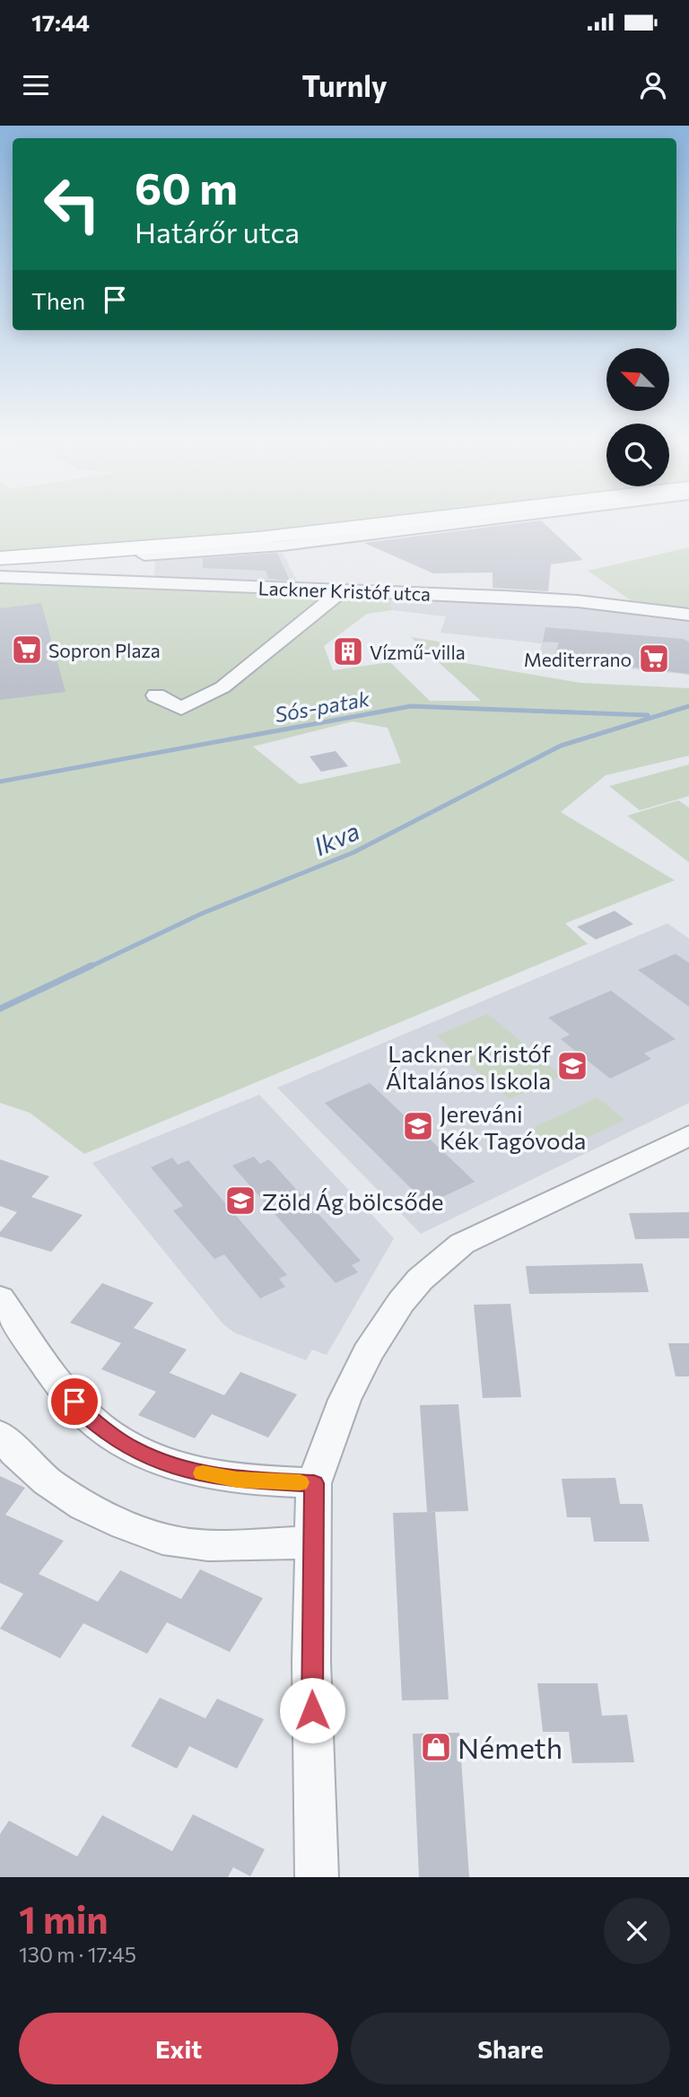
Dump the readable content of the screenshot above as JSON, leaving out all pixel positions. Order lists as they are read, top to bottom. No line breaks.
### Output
{"streets":{"street":["Lackner Kristóf utca"]},"water":["Sós-patak","Ikva"],"places":{"supermarket":["Sopron Plaza","Mediterrano"],"building":["Vízmű-villa"],"school or university":["Lackner Kristóf Általános Iskola","Jereváni Kék Tagóvoda","Zöld Ág bölcsőde"],"shop":["Németh"]},"north":"top left","page":{"status":"17:44","header":"Turnly","turn":["60 m","Határőr utca"],"then":"Then","heading":["1 min","130 m · 17:45"],"buttons":["Exit","Share"]}}
